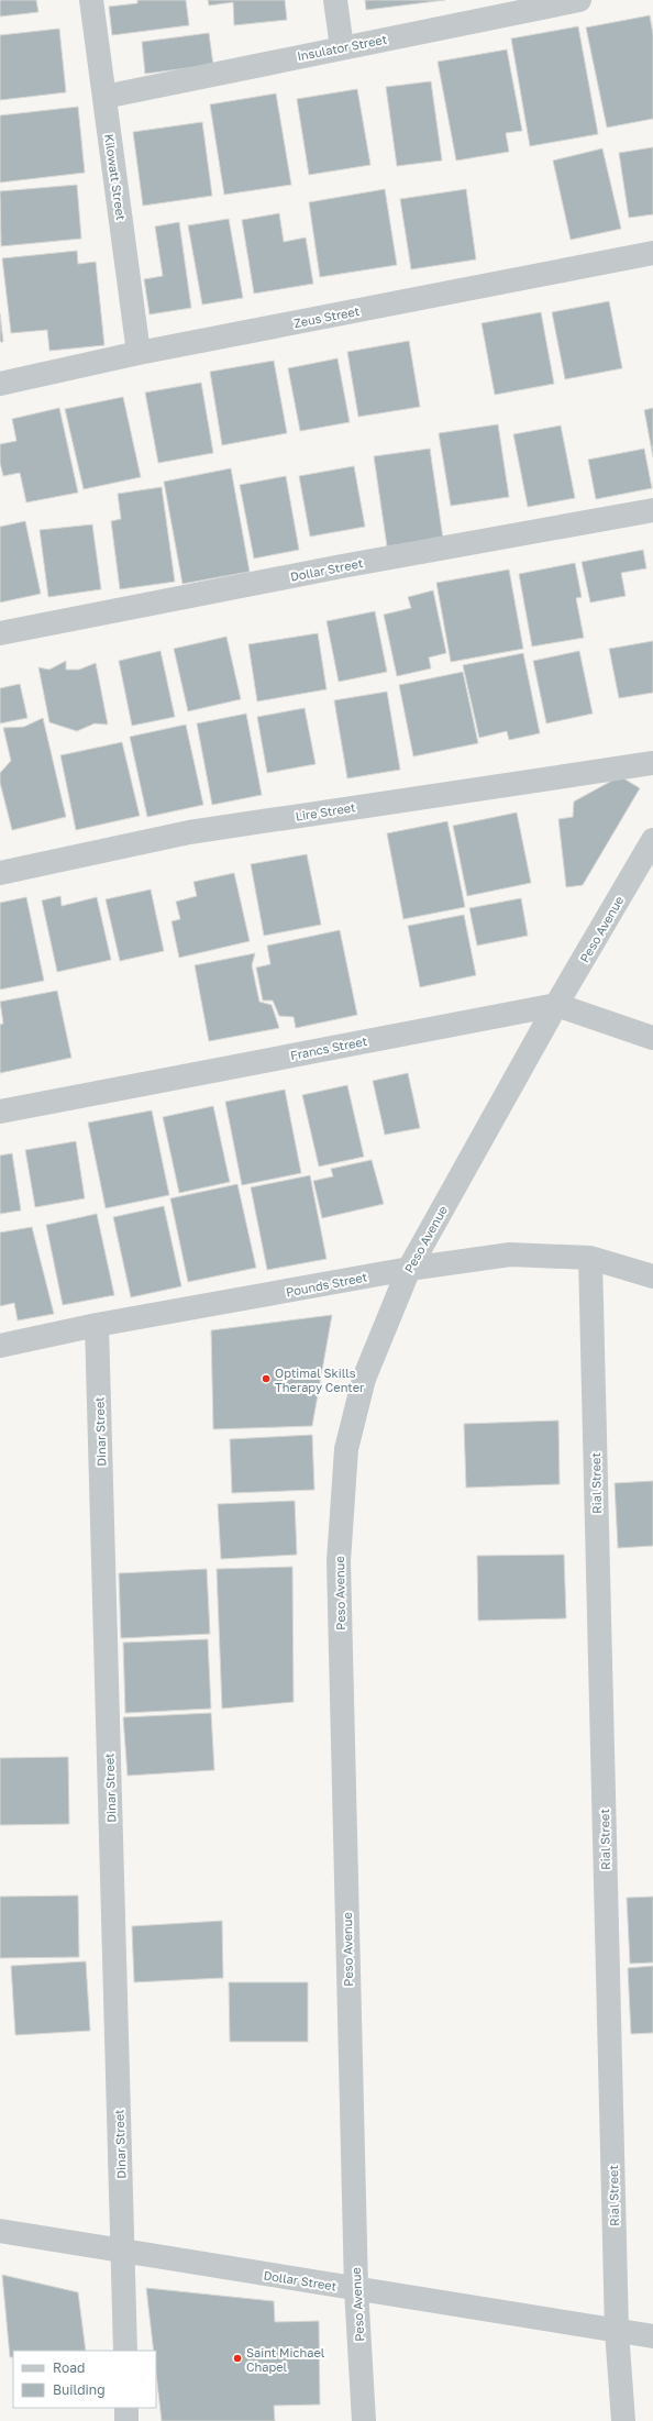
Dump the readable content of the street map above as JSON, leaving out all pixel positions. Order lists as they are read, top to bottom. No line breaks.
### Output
{"streets":{"street":["Insulator Street","Kilowatt Street","Zeus Street","Dollar Street","Lire Street","Peso Avenue","Francs Street","Pounds Street","Dinar Street","Rial Street"]},"crossings":[["Insulator Street","Kilowatt Street"],["Kilowatt Street","Zeus Street"],["Dollar Street","Peso Avenue"],["Dollar Street","Dinar Street"],["Dollar Street","Rial Street"],["Peso Avenue","Francs Street"],["Peso Avenue","Pounds Street"],["Pounds Street","Dinar Street"],["Pounds Street","Rial Street"]],"places":["Optimal Skills Therapy Center","Saint Michael Chapel"],"legend":["Road","Building"]}
